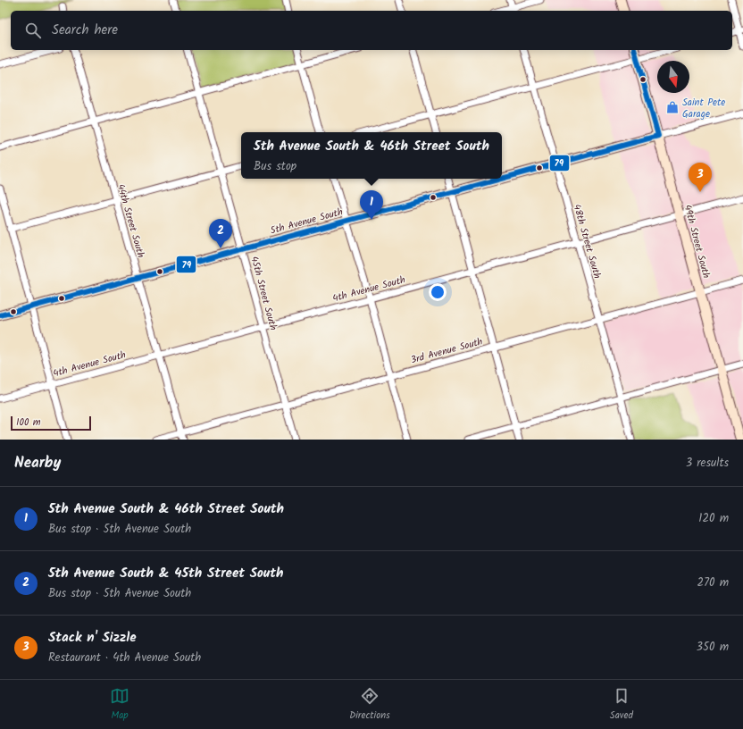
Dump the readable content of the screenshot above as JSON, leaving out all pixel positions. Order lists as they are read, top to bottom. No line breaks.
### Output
{"streets":{"street":["44th Street South","5th Avenue South","48th Street South","49th Street South","4th Avenue South","45th Street South","3rd Avenue South"]},"crossings":[["44th Street South","5th Avenue South"],["44th Street South","4th Avenue South"],["44th Street South","3rd Avenue South"],["5th Avenue South","48th Street South"],["5th Avenue South","49th Street South"],["5th Avenue South","45th Street South"],["48th Street South","4th Avenue South"],["48th Street South","3rd Avenue South"],["49th Street South","4th Avenue South"],["49th Street South","3rd Avenue South"],["4th Avenue South","45th Street South"],["45th Street South","3rd Avenue South"]],"places":{"shop":["Saint Pete Garage"]},"lines":["transit line 79"],"scale_bar":"100 m","north":"bottom","page":{"search":"Search here","popup":["5th Avenue South & 46th Street South","Bus stop"],"pins":["3","1","2"],"scale":"100 m","heading":["Nearby","3 results"],"list":[{"mark":"1","name":"5th Avenue South & 46th Street South","note":"Bus stop · 5th Avenue South","value":"120 m"},{"mark":"2","name":"5th Avenue South & 45th Street South","note":"Bus stop · 5th Avenue South","value":"270 m"},{"mark":"3","name":"Stack n' Sizzle","note":"Restaurant · 4th Avenue South","value":"350 m"}],"nav":["Map","Directions","Saved"]}}
